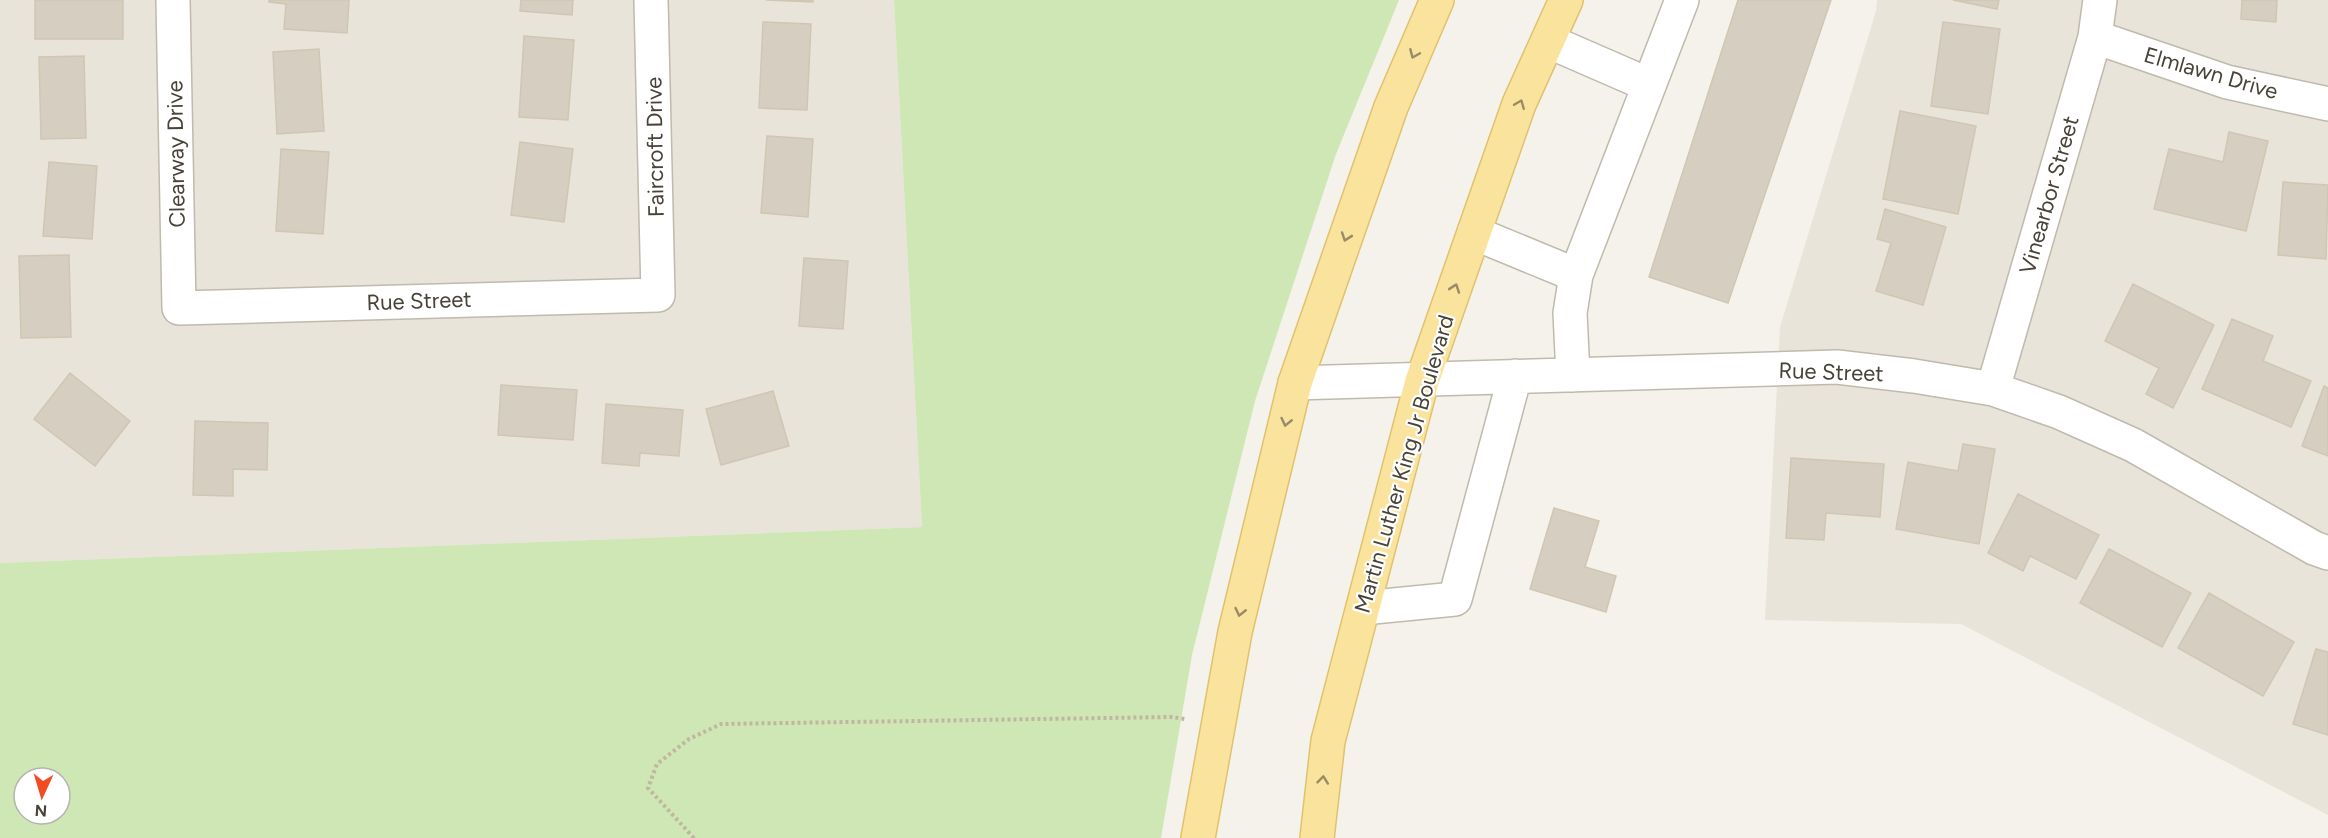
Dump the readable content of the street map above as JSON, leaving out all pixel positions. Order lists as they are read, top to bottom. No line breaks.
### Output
{"streets":{"main road":["Martin Luther King Jr Boulevard"],"street":["Elmlawn Drive","Faircroft Drive","Clearway Drive","Vinearbor Street","Rue Street"]},"crossings":[["Elmlawn Drive","Vinearbor Street"],["Faircroft Drive","Rue Street"],["Clearway Drive","Rue Street"],["Vinearbor Street","Rue Street"],["Rue Street","Martin Luther King Jr Boulevard"]],"north":"bottom"}
